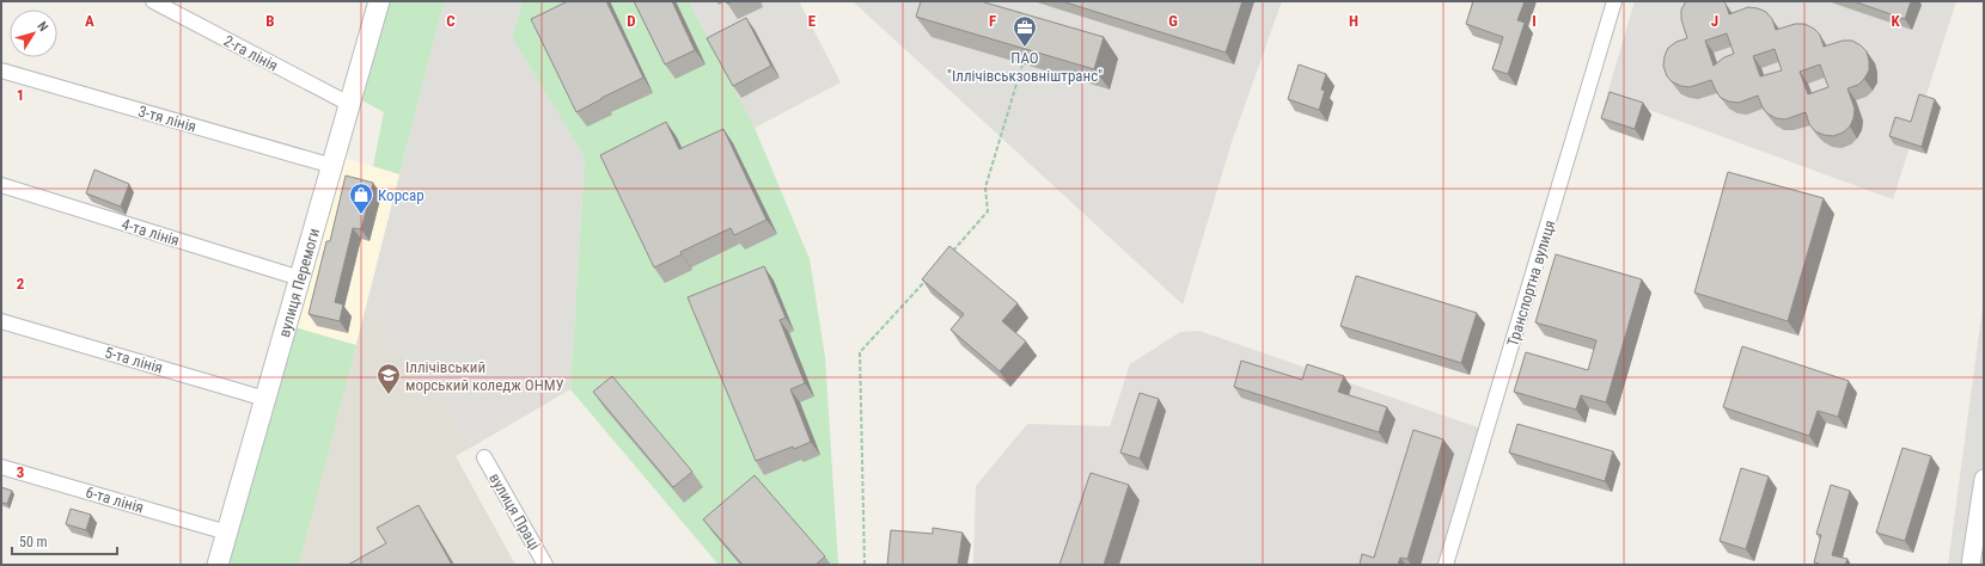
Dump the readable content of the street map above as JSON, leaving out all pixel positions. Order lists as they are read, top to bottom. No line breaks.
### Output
{"streets":{"main road":["вулиця Перемоги"],"street":["2-га лінія","3-тя лінія","4-та лінія","Транспортна вулиця","5-та лінія","6-та лінія","вулиця Праці"]},"crossings":[["2-га лінія","вулиця Перемоги"],["3-тя лінія","вулиця Перемоги"],["4-та лінія","вулиця Перемоги"],["вулиця Перемоги","5-та лінія"],["вулиця Перемоги","6-та лінія"]],"places":{"office":["ПАО \"Іллічівськзовніштранс\""],"shop":["Корсар"],"school or university":["Іллічівський морський коледж ОНМУ"]},"scale_bar":"50 m","north":"top right","grid":{"columns":["A","B","C","D","E","F","G","H","I","J","K"],"rows":["1","2","3"]}}
